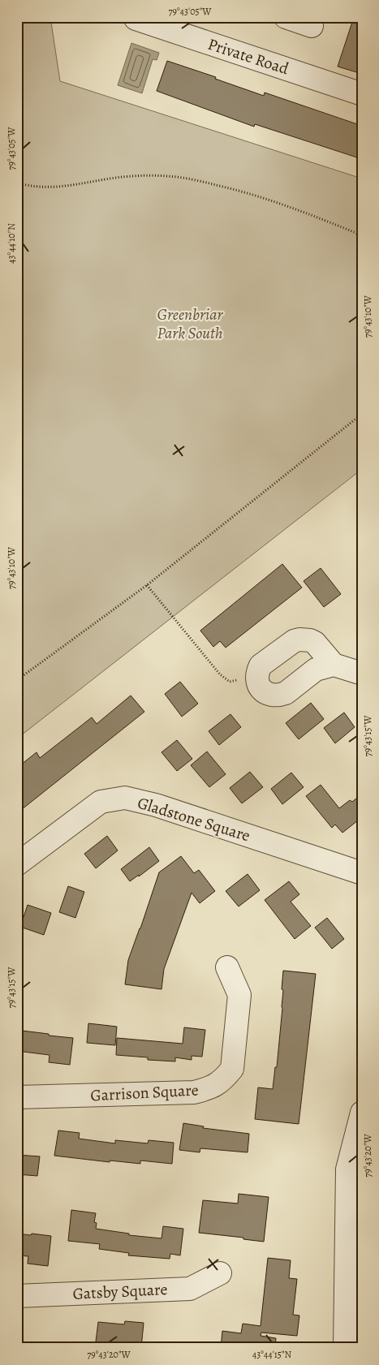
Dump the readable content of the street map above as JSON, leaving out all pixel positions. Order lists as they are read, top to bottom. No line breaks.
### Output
{"streets":{"street":["Private Road","Gladstone Square","Garrison Square","Gatsby Square"]},"parks":["Greenbriar Park South"],"coordinates":["79°43'05\"W","43°44'10\"N","79°43'10\"W","79°43'15\"W","79°43'20\"W","43°44'15\"N"]}
